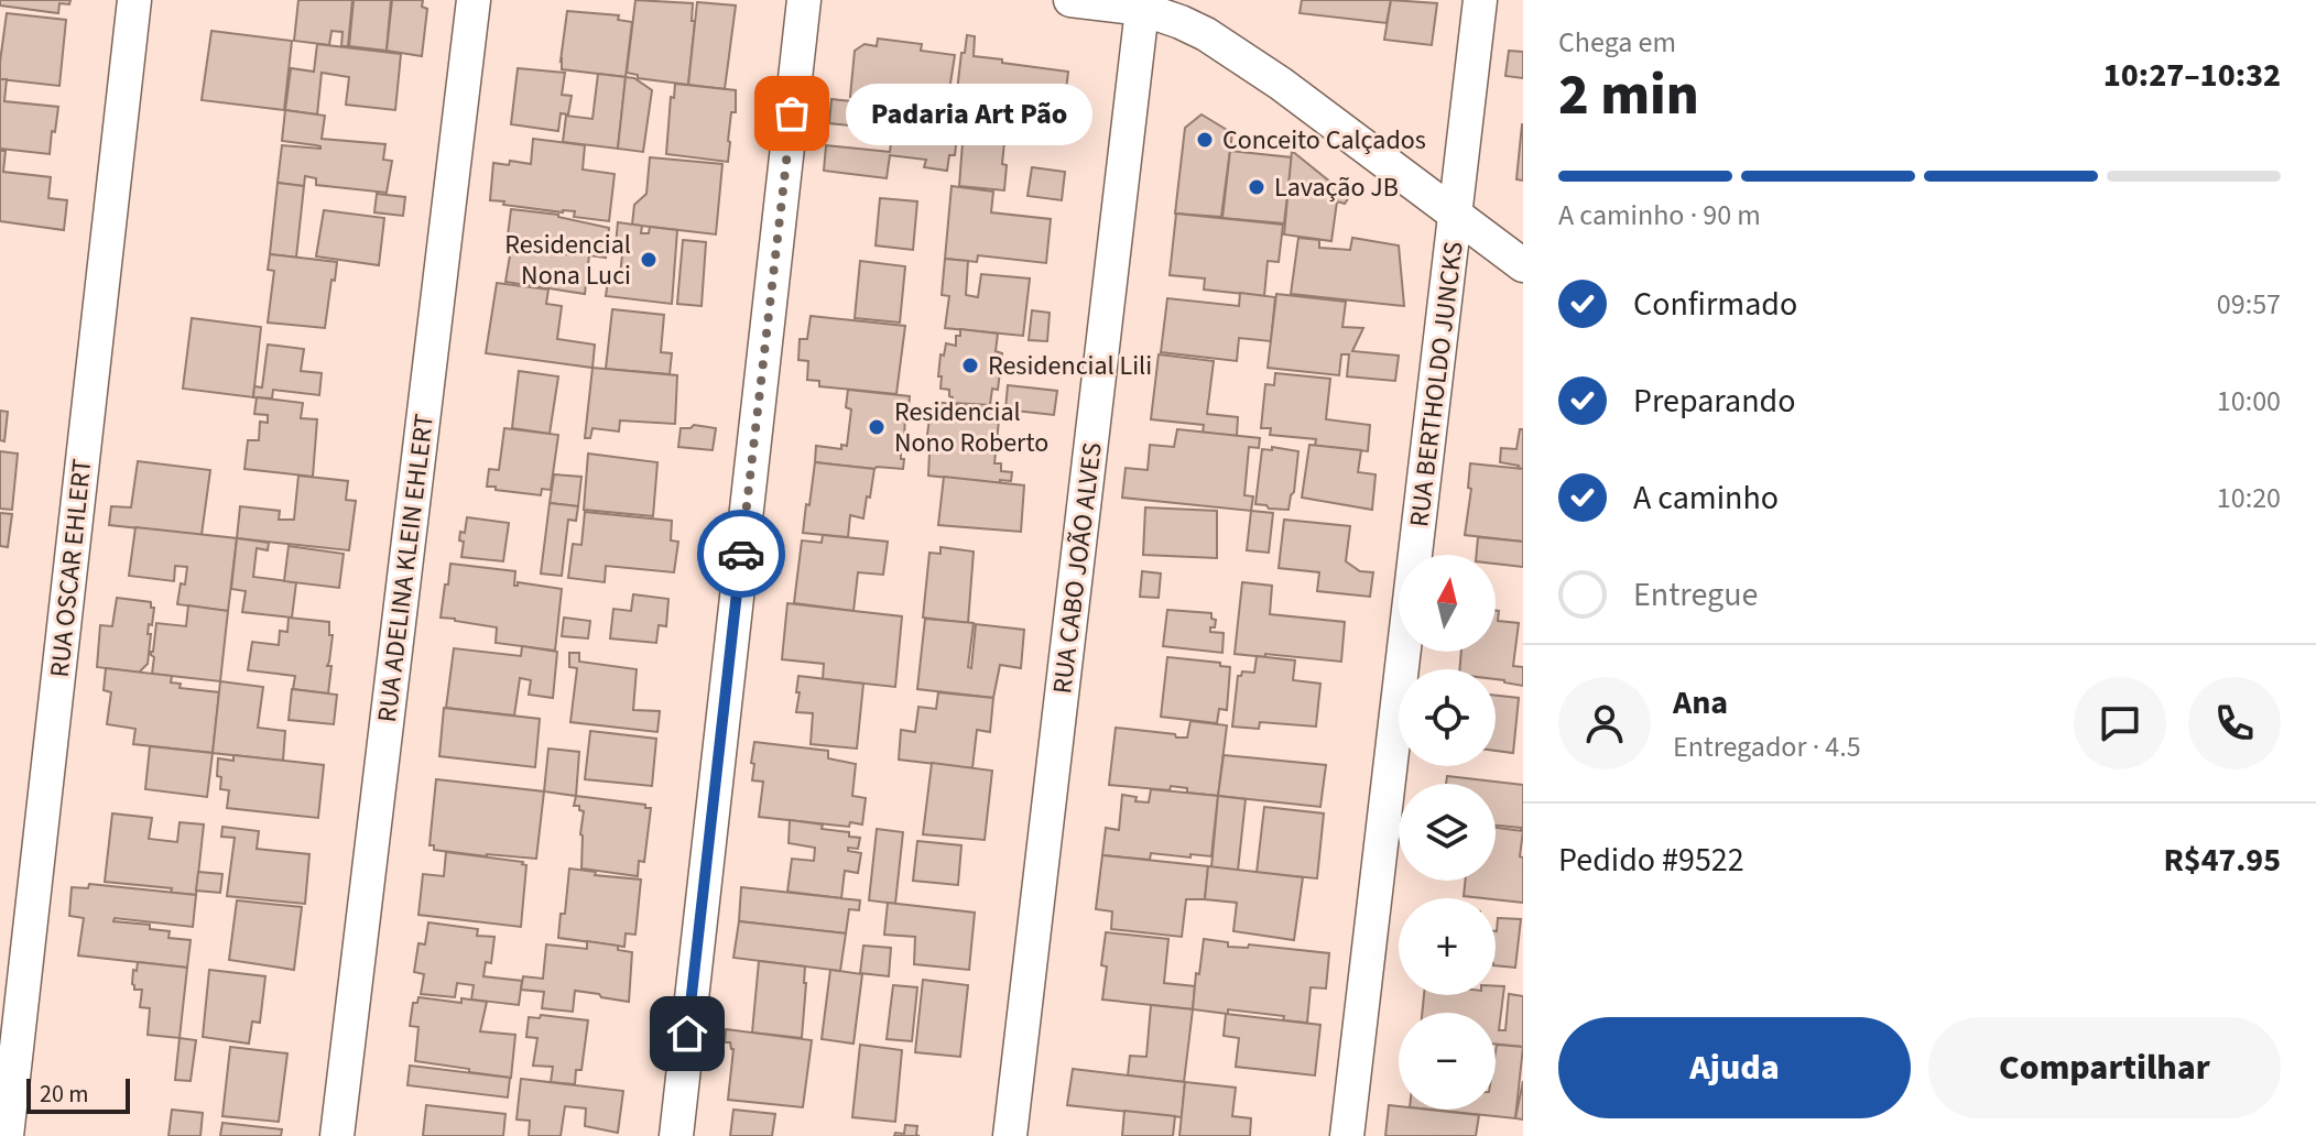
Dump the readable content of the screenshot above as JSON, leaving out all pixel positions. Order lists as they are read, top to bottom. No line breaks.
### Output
{"streets":{"street":["RUA BERTHOLDO JUNCKS","RUA OSCAR EHLERT","RUA ADELINA KLEIN EHLERT","RUA CABO JOÃO ALVES"]},"places":["Padaria Art Pão","Conceito Calçados","Lavação JB","Residencial Nona Luci","Residencial Lili","Residencial Nono Roberto"],"scale_bar":"20 m","north":"top","page":{"heading":["2 min","Chega em","10:27–10:32"],"panel":["Ana","Entregador · 4.5","Pedido #9522","R$47.95"],"bubble":"Padaria Art Pão","bar":"A caminho · 90 m","list":[["Confirmado","09:57"],["Preparando","10:00"],["A caminho","10:20"],"Entregue"],"map_buttons":["+","−"],"buttons":["Ajuda","Compartilhar"],"scale":"20 m"}}
